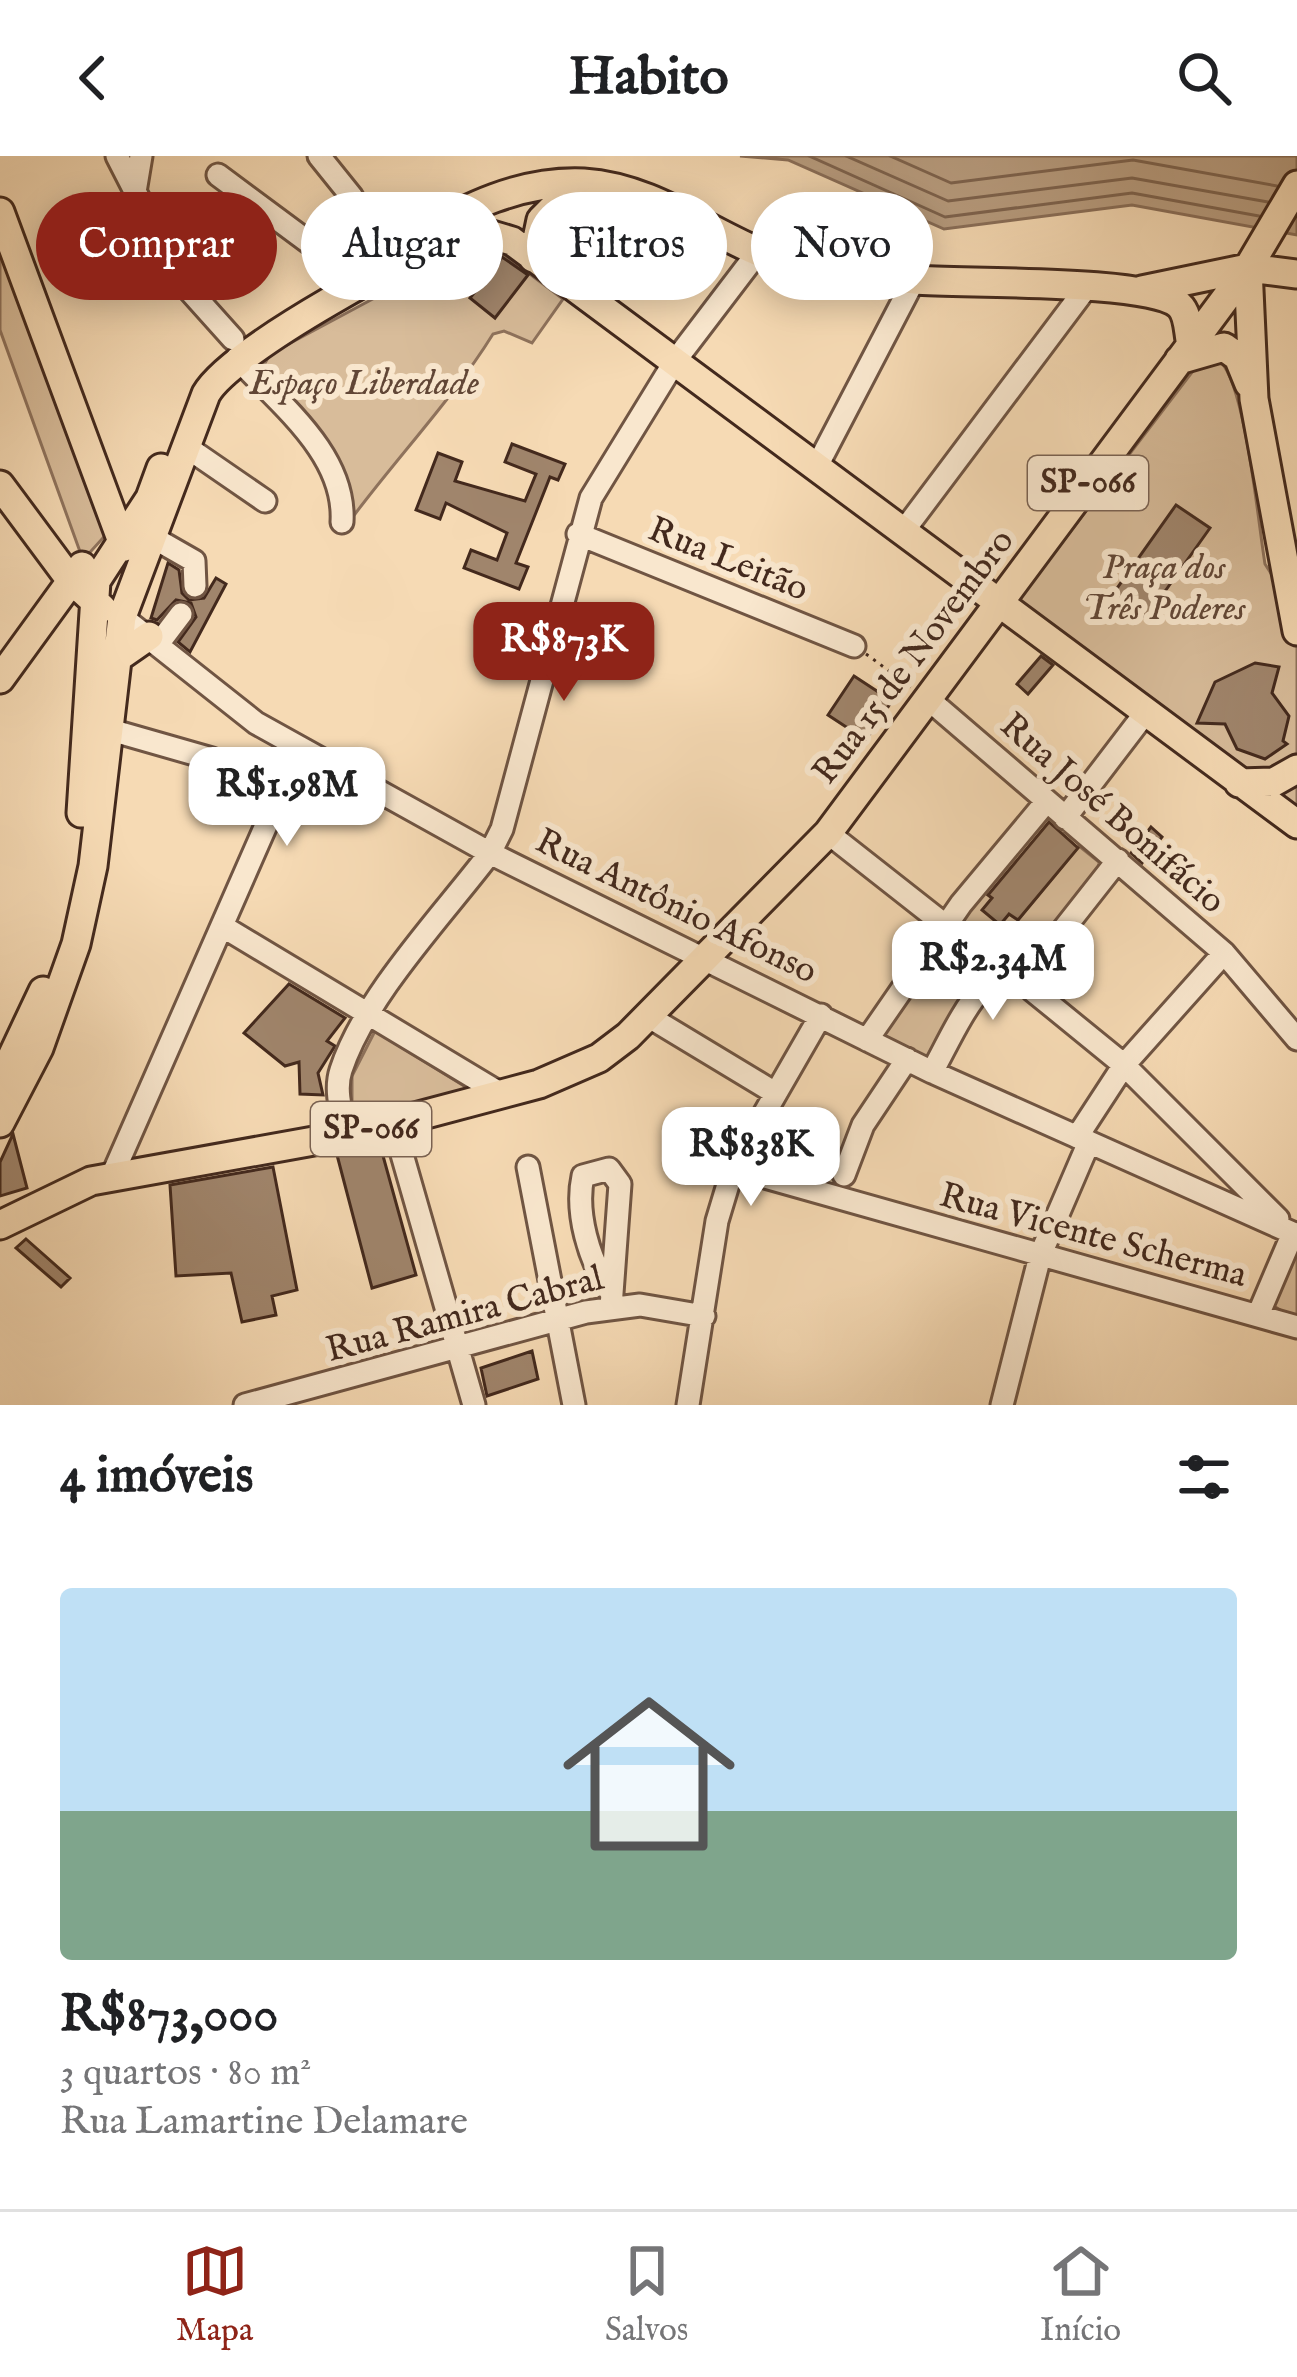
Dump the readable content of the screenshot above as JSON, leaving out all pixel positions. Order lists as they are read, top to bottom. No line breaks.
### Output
{"streets":{"main road":["SP-066","Rua 15 de Novembro"],"street":["Rua Leitão","Rua José Bonifácio","Rua Antônio Afonso","Rua Vicente Scherma","Rua Ramira Cabral"]},"crossings":[["SP-066","Rua 15 de Novembro"],["SP-066","Rua Antônio Afonso"],["Rua 15 de Novembro","Rua José Bonifácio"],["Rua 15 de Novembro","Rua Antônio Afonso"]],"parks":["Espaço Liberdade","Praça dos Três Poderes"],"page":{"header":"Habito","chip":["Comprar","Alugar","Filtros","Novo"],"price":["R$873K","R$1.98M","R$2.34M","R$838K"],"heading":"4 imóveis","list":[{"name":"R$873,000","note":"3 quartos · 80 m² · Rua Lamartine Delamare"}],"tabs":["Mapa","Salvos","Início"]}}
